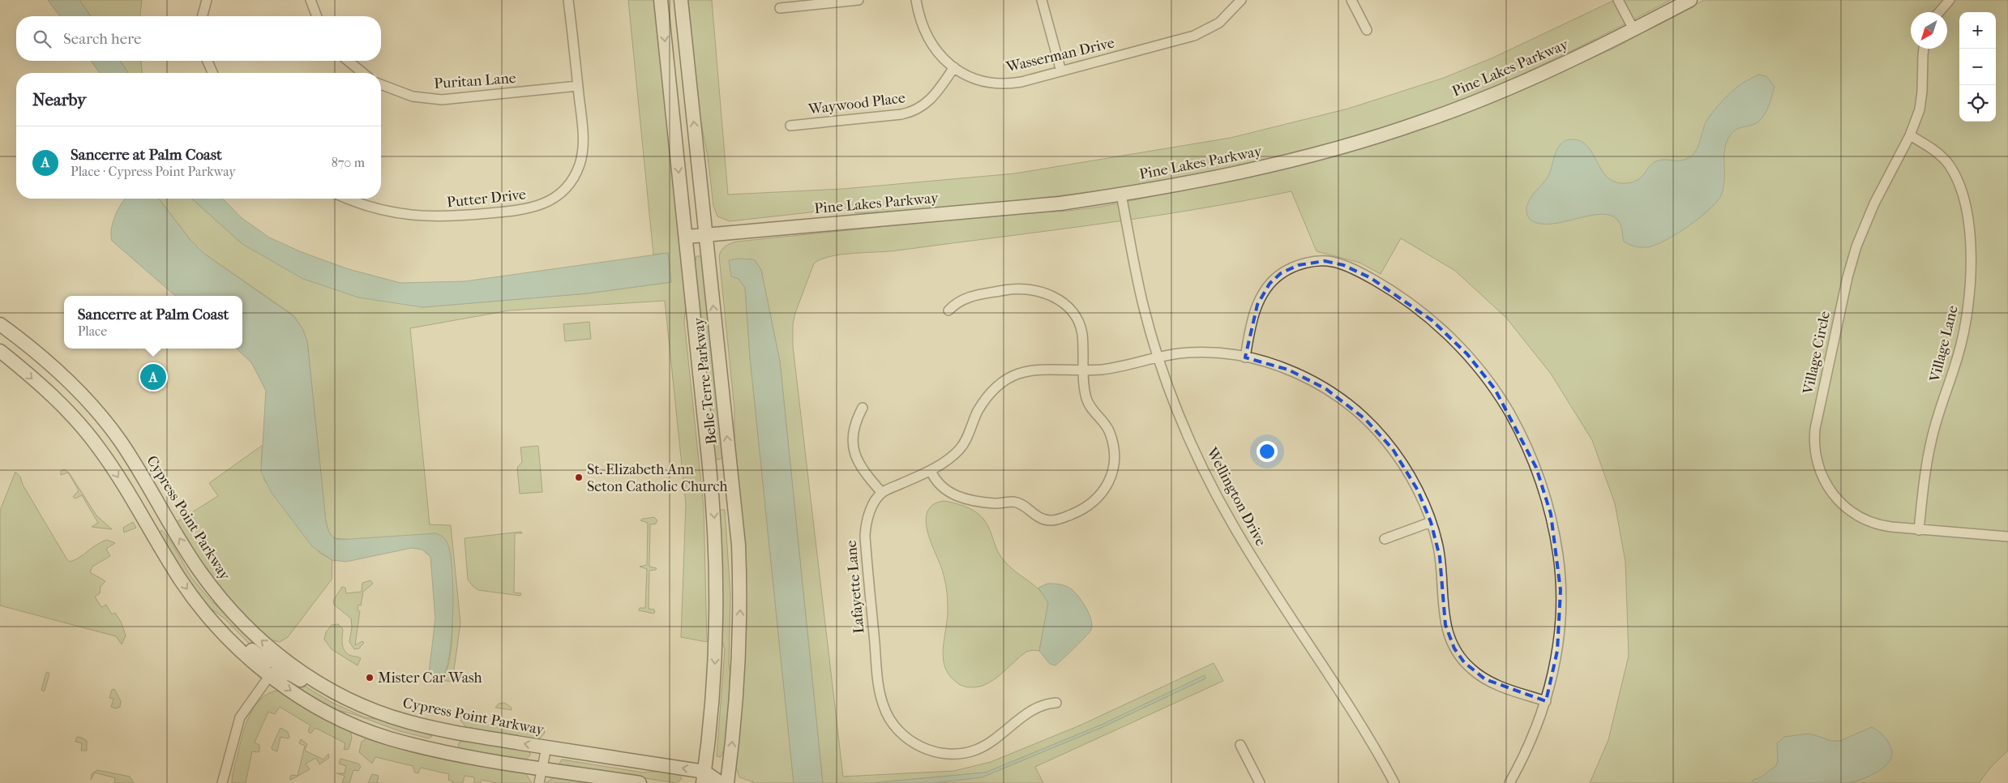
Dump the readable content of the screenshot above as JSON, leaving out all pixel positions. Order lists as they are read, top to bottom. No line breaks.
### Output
{"streets":{"street":["Wasserman Drive","Pine Lakes Parkway","Puritan Lane","Waywood Place","Putter Drive","Village Lane","Village Circle","Belle Terre Parkway","Wellington Drive","Cypress Point Parkway","Lafayette Lane"]},"crossings":[["Wasserman Drive","Waywood Place"],["Pine Lakes Parkway","Belle Terre Parkway"],["Pine Lakes Parkway","Wellington Drive"],["Puritan Lane","Putter Drive"],["Village Lane","Village Circle"],["Belle Terre Parkway","Cypress Point Parkway"]],"places":["St. Elizabeth Ann Seton Catholic Church","Mister Car Wash"],"north":"bottom left","page":{"map_buttons":["+","−"],"search":"Search here","heading":"Nearby","list":[{"mark":"A","name":"Sancerre at Palm Coast","note":"Place · Cypress Point Parkway","value":"870 m"}],"popup":["Sancerre at Palm Coast","Place"],"pins":"A"}}
